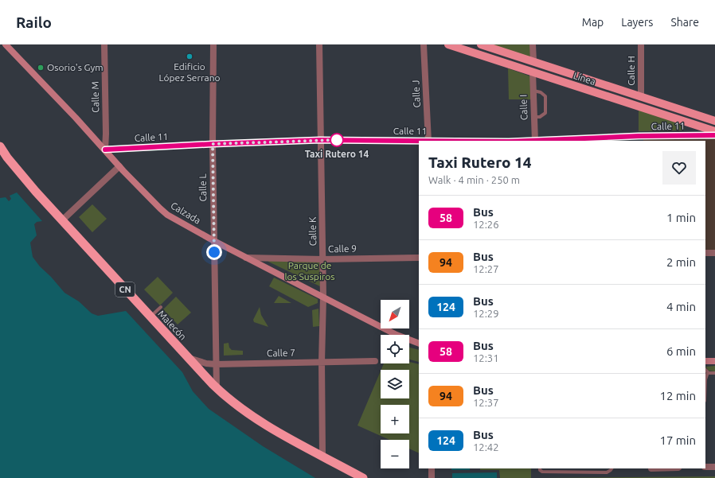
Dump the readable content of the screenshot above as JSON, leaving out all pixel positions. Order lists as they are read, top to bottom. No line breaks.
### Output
{"streets":{"highway":["CN","Malecón"],"main road":["Línea","Calzada"],"street":["Calle H","Calle J","Calle M","Calle I","Calle 11","Calle L","Calle K","Calle 9","Calle 7"]},"crossings":[["Calle H","Línea"],["Línea","Calle I"],["Calle M","Calle 11"],["Calle M","Calzada"],["Calle I","Calle 11"],["Calle 11","Calle L"],["Calle 11","Calzada"],["Calle 11","Calle K"],["Calle L","Calzada"],["Calle L","Malecón"],["Calle L","Calle 7"],["Calzada","Calle K"],["Calzada","Calle 9"],["Calle K","Calle 9"],["Calle K","Malecón"],["Calle K","Calle 7"],["Malecón","Calle 7"]],"parks":["Parque de los Suspiros"],"places":["Edificio López Serrano","Osorio's Gym","Taxi Rutero 14"],"lines":["bus line 58"],"north":"bottom left","page":{"header":"Railo","nav":["Map","Layers","Share"],"heading":["Taxi Rutero 14","Walk · 4 min · 250 m"],"list":[{"mark":"58","name":"Bus","note":"12:26","value":"1 min"},{"mark":"94","name":"Bus","note":"12:27","value":"2 min"},{"mark":"124","name":"Bus","note":"12:29","value":"4 min"},{"mark":"58","name":"Bus","note":"12:31","value":"6 min"},{"mark":"94","name":"Bus","note":"12:37","value":"12 min"},{"mark":"124","name":"Bus","note":"12:42","value":"17 min"}],"map_buttons":["+","−"]}}
